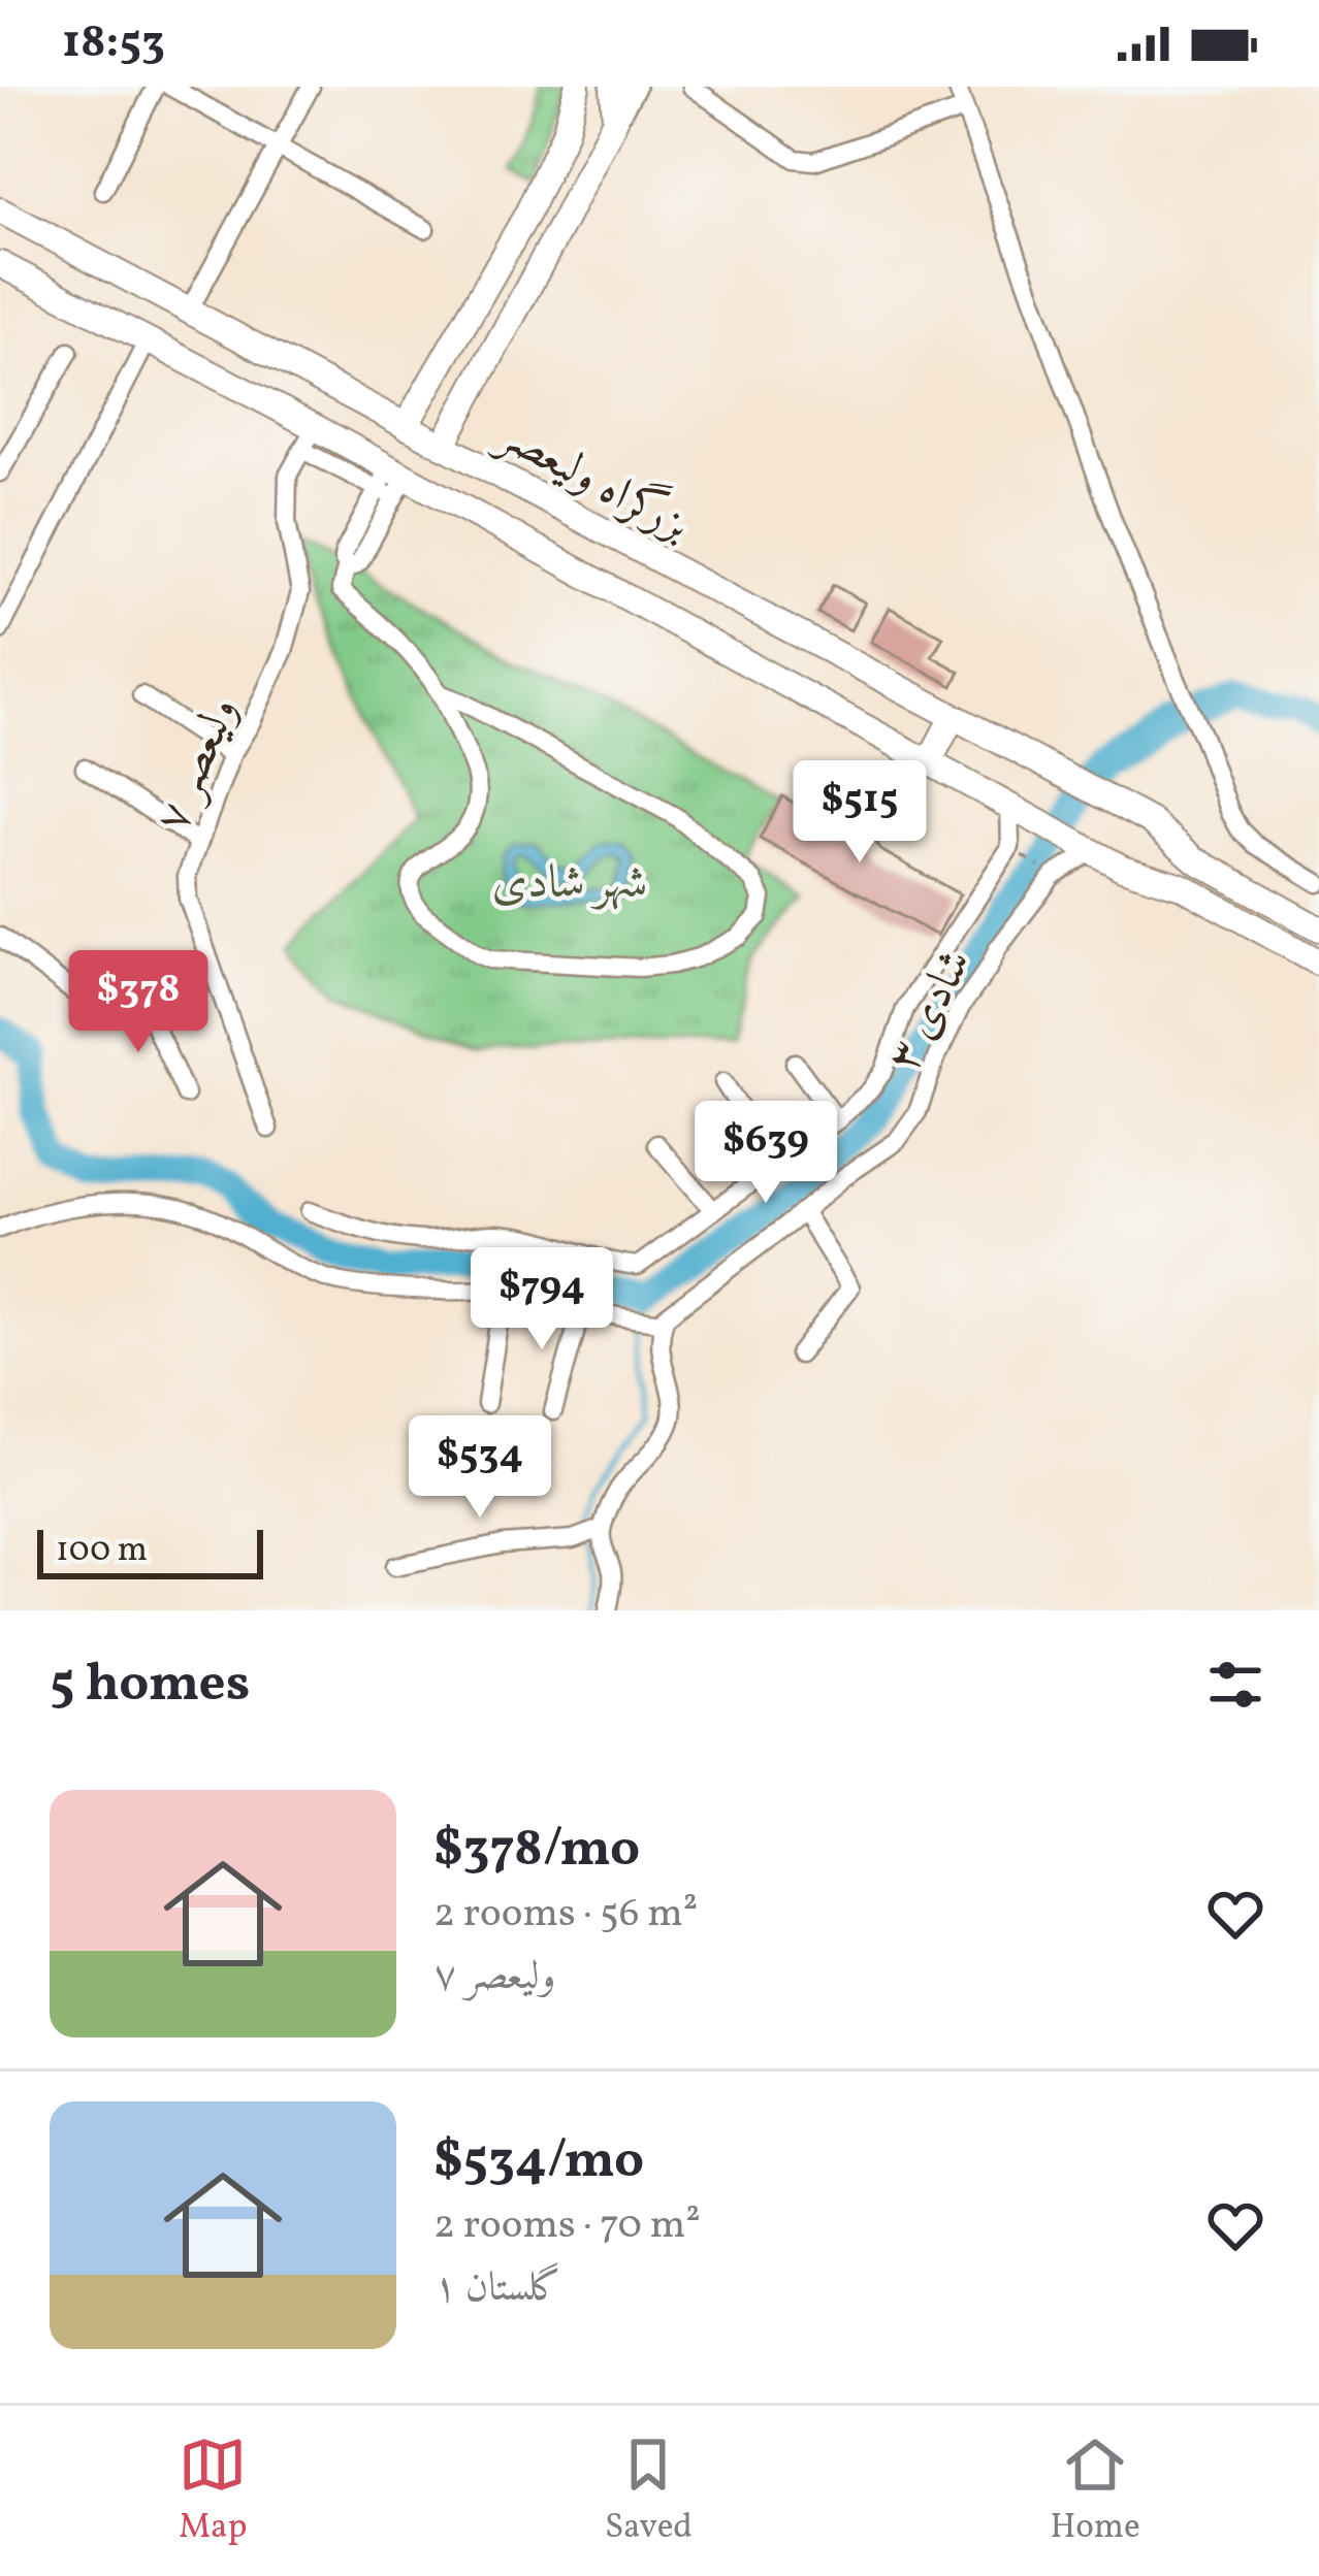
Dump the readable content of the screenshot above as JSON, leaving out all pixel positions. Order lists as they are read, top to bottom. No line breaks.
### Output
{"streets":{"highway":["بزرگراه ولیعصر"],"street":["ولیعصر ۷","شادی ۳"]},"crossings":[["بزرگراه ولیعصر","ولیعصر ۷"],["بزرگراه ولیعصر","شادی ۳"]],"parks":["شهر شادی"],"scale_bar":"100 m","page":{"status":"18:53","price":["$515","$378","$639","$794","$534"],"scale":"100 m","heading":"5 homes","list":[{"name":"$378/mo","note":"2 rooms · 56 m² · ولیعصر ۷"},{"name":"$534/mo","note":"2 rooms · 70 m² · گلستان ۱"}],"tabs":["Map","Saved","Home"]}}
